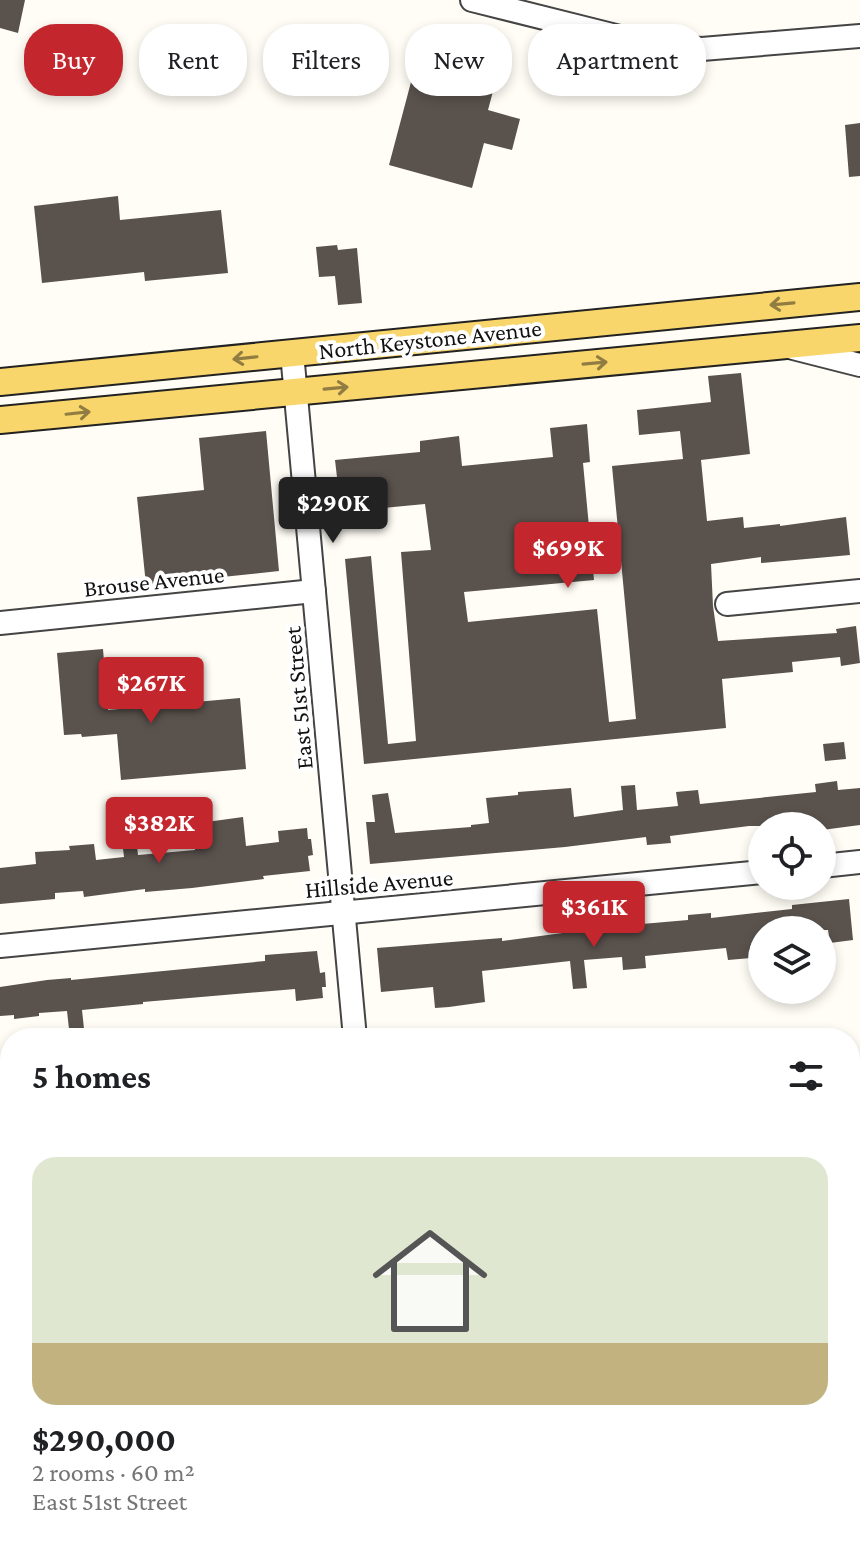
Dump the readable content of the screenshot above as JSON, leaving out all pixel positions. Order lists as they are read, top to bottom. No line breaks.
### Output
{"streets":{"main road":["North Keystone Avenue"],"street":["Brouse Avenue","East 51st Street","Hillside Avenue"]},"crossings":[["North Keystone Avenue","East 51st Street"],["Brouse Avenue","East 51st Street"],["East 51st Street","Hillside Avenue"]],"page":{"chip":["Buy","Rent","Filters","New","Apartment"],"price":["$290K","$699K","$267K","$382K","$361K"],"heading":"5 homes","list":[{"name":"$290,000","note":"2 rooms · 60 m² · East 51st Street"}]}}
